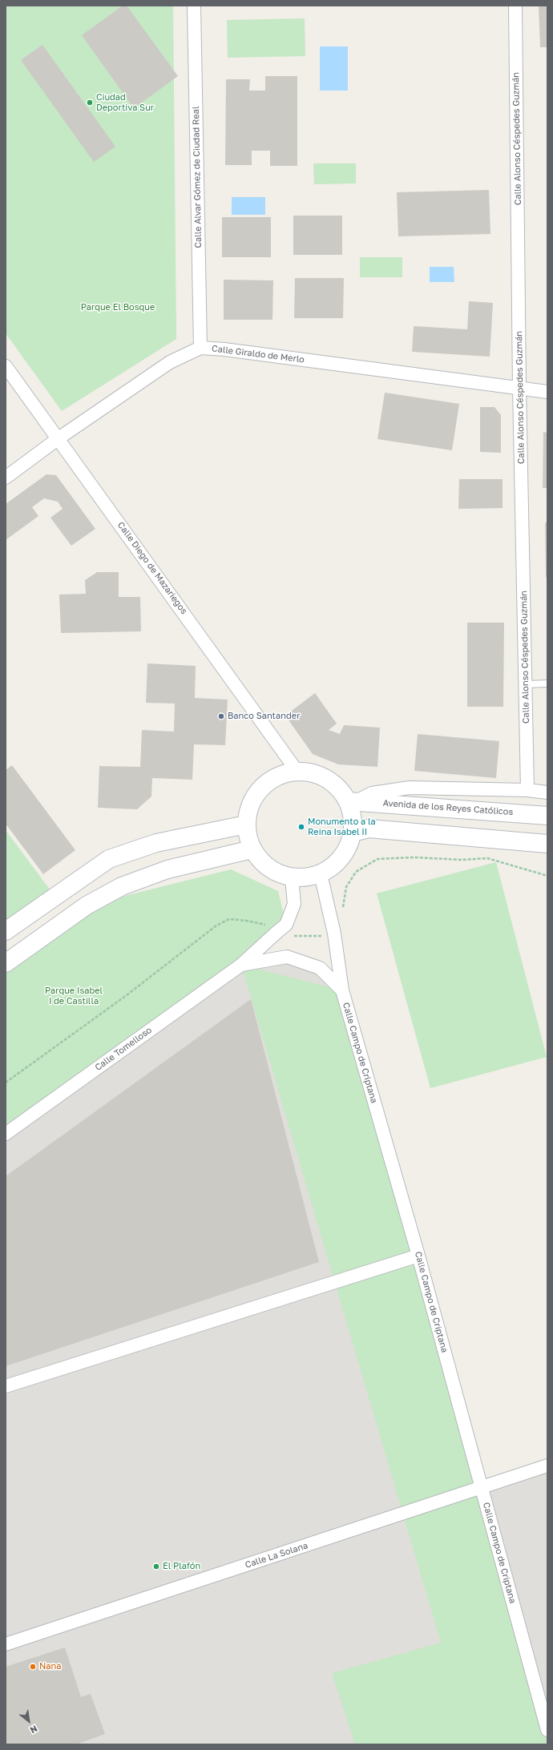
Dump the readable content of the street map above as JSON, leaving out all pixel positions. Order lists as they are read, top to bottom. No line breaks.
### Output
{"streets":{"main road":["Avenida de los Reyes Católicos"],"street":["Calle Alonso Céspedes Guzmán","Calle Alvar Gómez de Ciudad Real","Calle Giraldo de Merlo","Calle Diego de Mazariegos","Calle Tomelloso","Calle Campo de Criptana","Calle La Solana"]},"crossings":[["Calle Alonso Céspedes Guzmán","Calle Giraldo de Merlo"],["Calle Alvar Gómez de Ciudad Real","Calle Giraldo de Merlo"],["Calle Giraldo de Merlo","Calle Diego de Mazariegos"],["Calle Diego de Mazariegos","Avenida de los Reyes Católicos"],["Calle Diego de Mazariegos","Calle Tomelloso"],["Calle Diego de Mazariegos","Calle Campo de Criptana"],["Avenida de los Reyes Católicos","Calle Tomelloso"],["Avenida de los Reyes Católicos","Calle Campo de Criptana"],["Calle Tomelloso","Calle Campo de Criptana"],["Calle Campo de Criptana","Calle La Solana"]],"parks":["Parque El Bosque","Parque Isabel I de Castilla"],"places":["Ciudad Deportiva Sur","Banco Santander","Monumento a la Reina Isabel II","El Plafón","Nana"],"north":"bottom right"}
